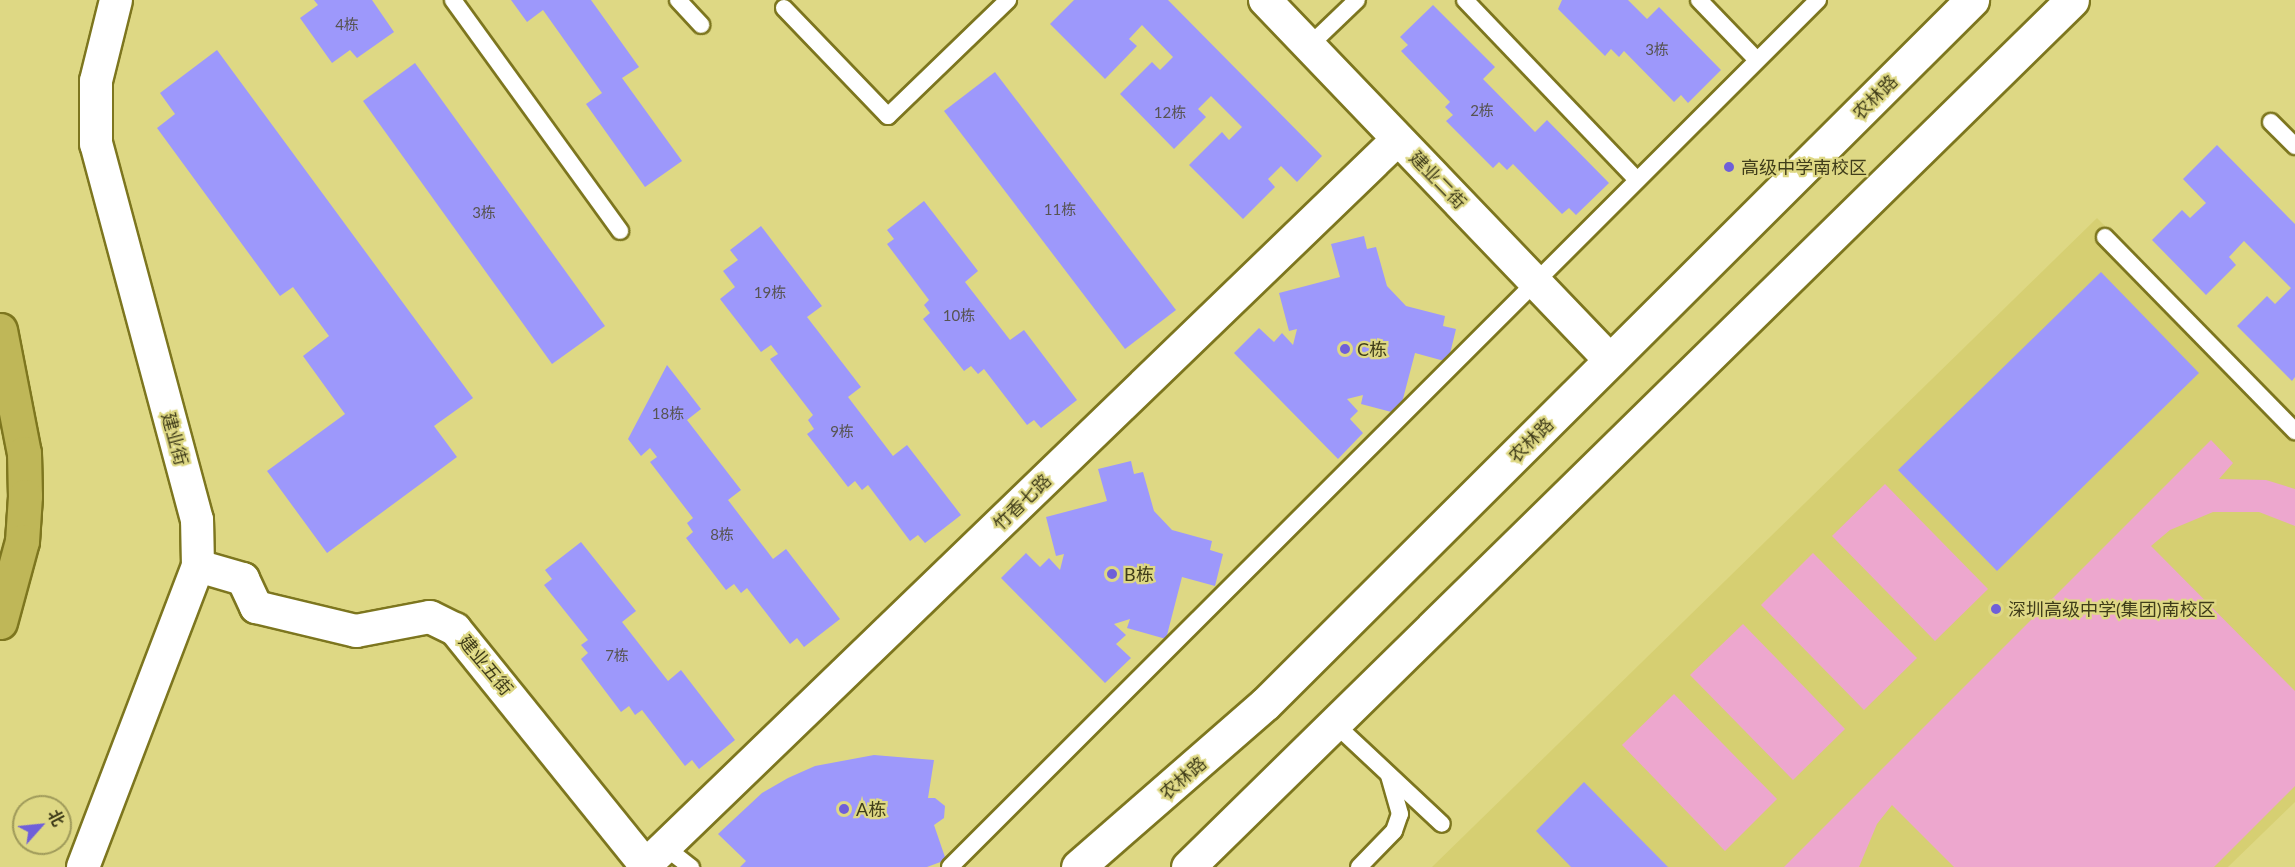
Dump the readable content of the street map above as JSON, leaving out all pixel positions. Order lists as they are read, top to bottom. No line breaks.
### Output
{"streets":{"main road":["农林路"],"street":["建业二街","建业街","竹香七路","建业五街"]},"crossings":[["农林路","建业二街"],["建业二街","竹香七路"],["建业街","建业五街"],["竹香七路","建业五街"]],"places":["高级中学南校区","C栋","B栋","深圳高级中学(集团)南校区","A栋"],"house_numbers":["4栋","3栋","2栋","12栋","11栋","3栋","19栋","10栋","18栋","9栋","8栋","7栋"],"north":"top right"}
